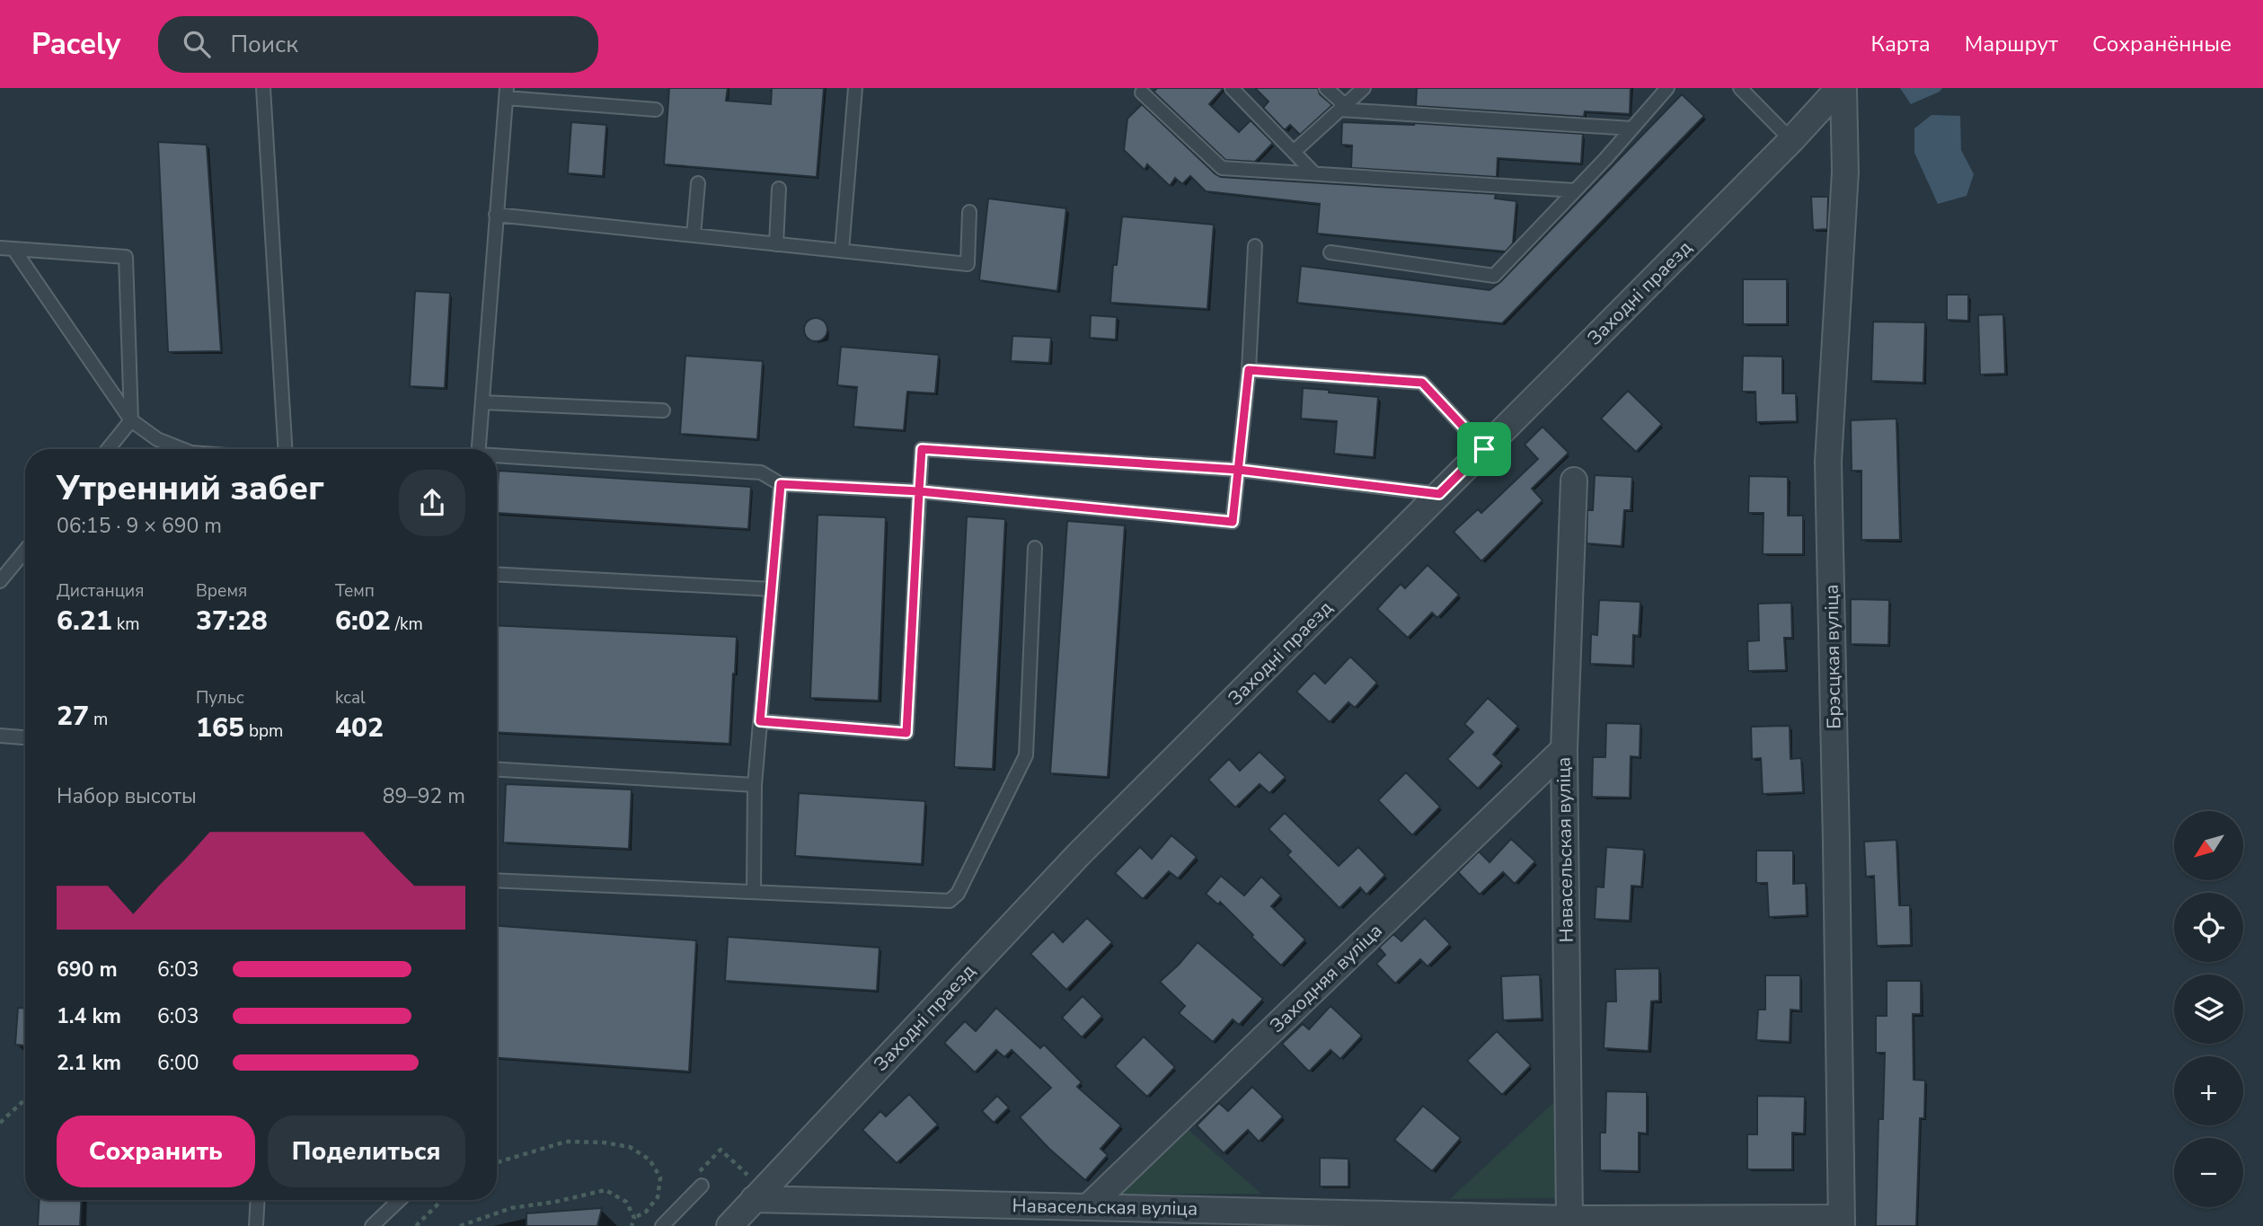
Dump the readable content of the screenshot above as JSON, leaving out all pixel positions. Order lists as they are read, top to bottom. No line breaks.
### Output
{"streets":{"street":["Заходні праезд","Брэсцкая вуліца","Навасельская вуліца","Заходняя вуліца"]},"crossings":[["Заходні праезд","Брэсцкая вуліца"],["Заходні праезд","Навасельская вуліца"],["Брэсцкая вуліца","Навасельская вуліца"],["Навасельская вуліца","Заходняя вуліца"]],"north":"bottom left","page":{"header":"Pacely","search":"Поиск","nav":["Карта","Маршрут","Сохранённые"],"heading":["Утренний забег","06:15 · 9 × 690 m"],"stats":[["Дистанция","6.21 km"],["Время","37:28"],["Темп","6:02 /km"],["27 m"],["Пульс","165 bpm"],["kcal","402"]],"chart":["Набор высоты","89–92 m"],"map_buttons":["+","−"],"list":[{"name":"690 m","note":"6:03"},{"name":"1.4 km","note":"6:03"},{"name":"2.1 km","note":"6:00"}],"buttons":["Сохранить","Поделиться"]}}
